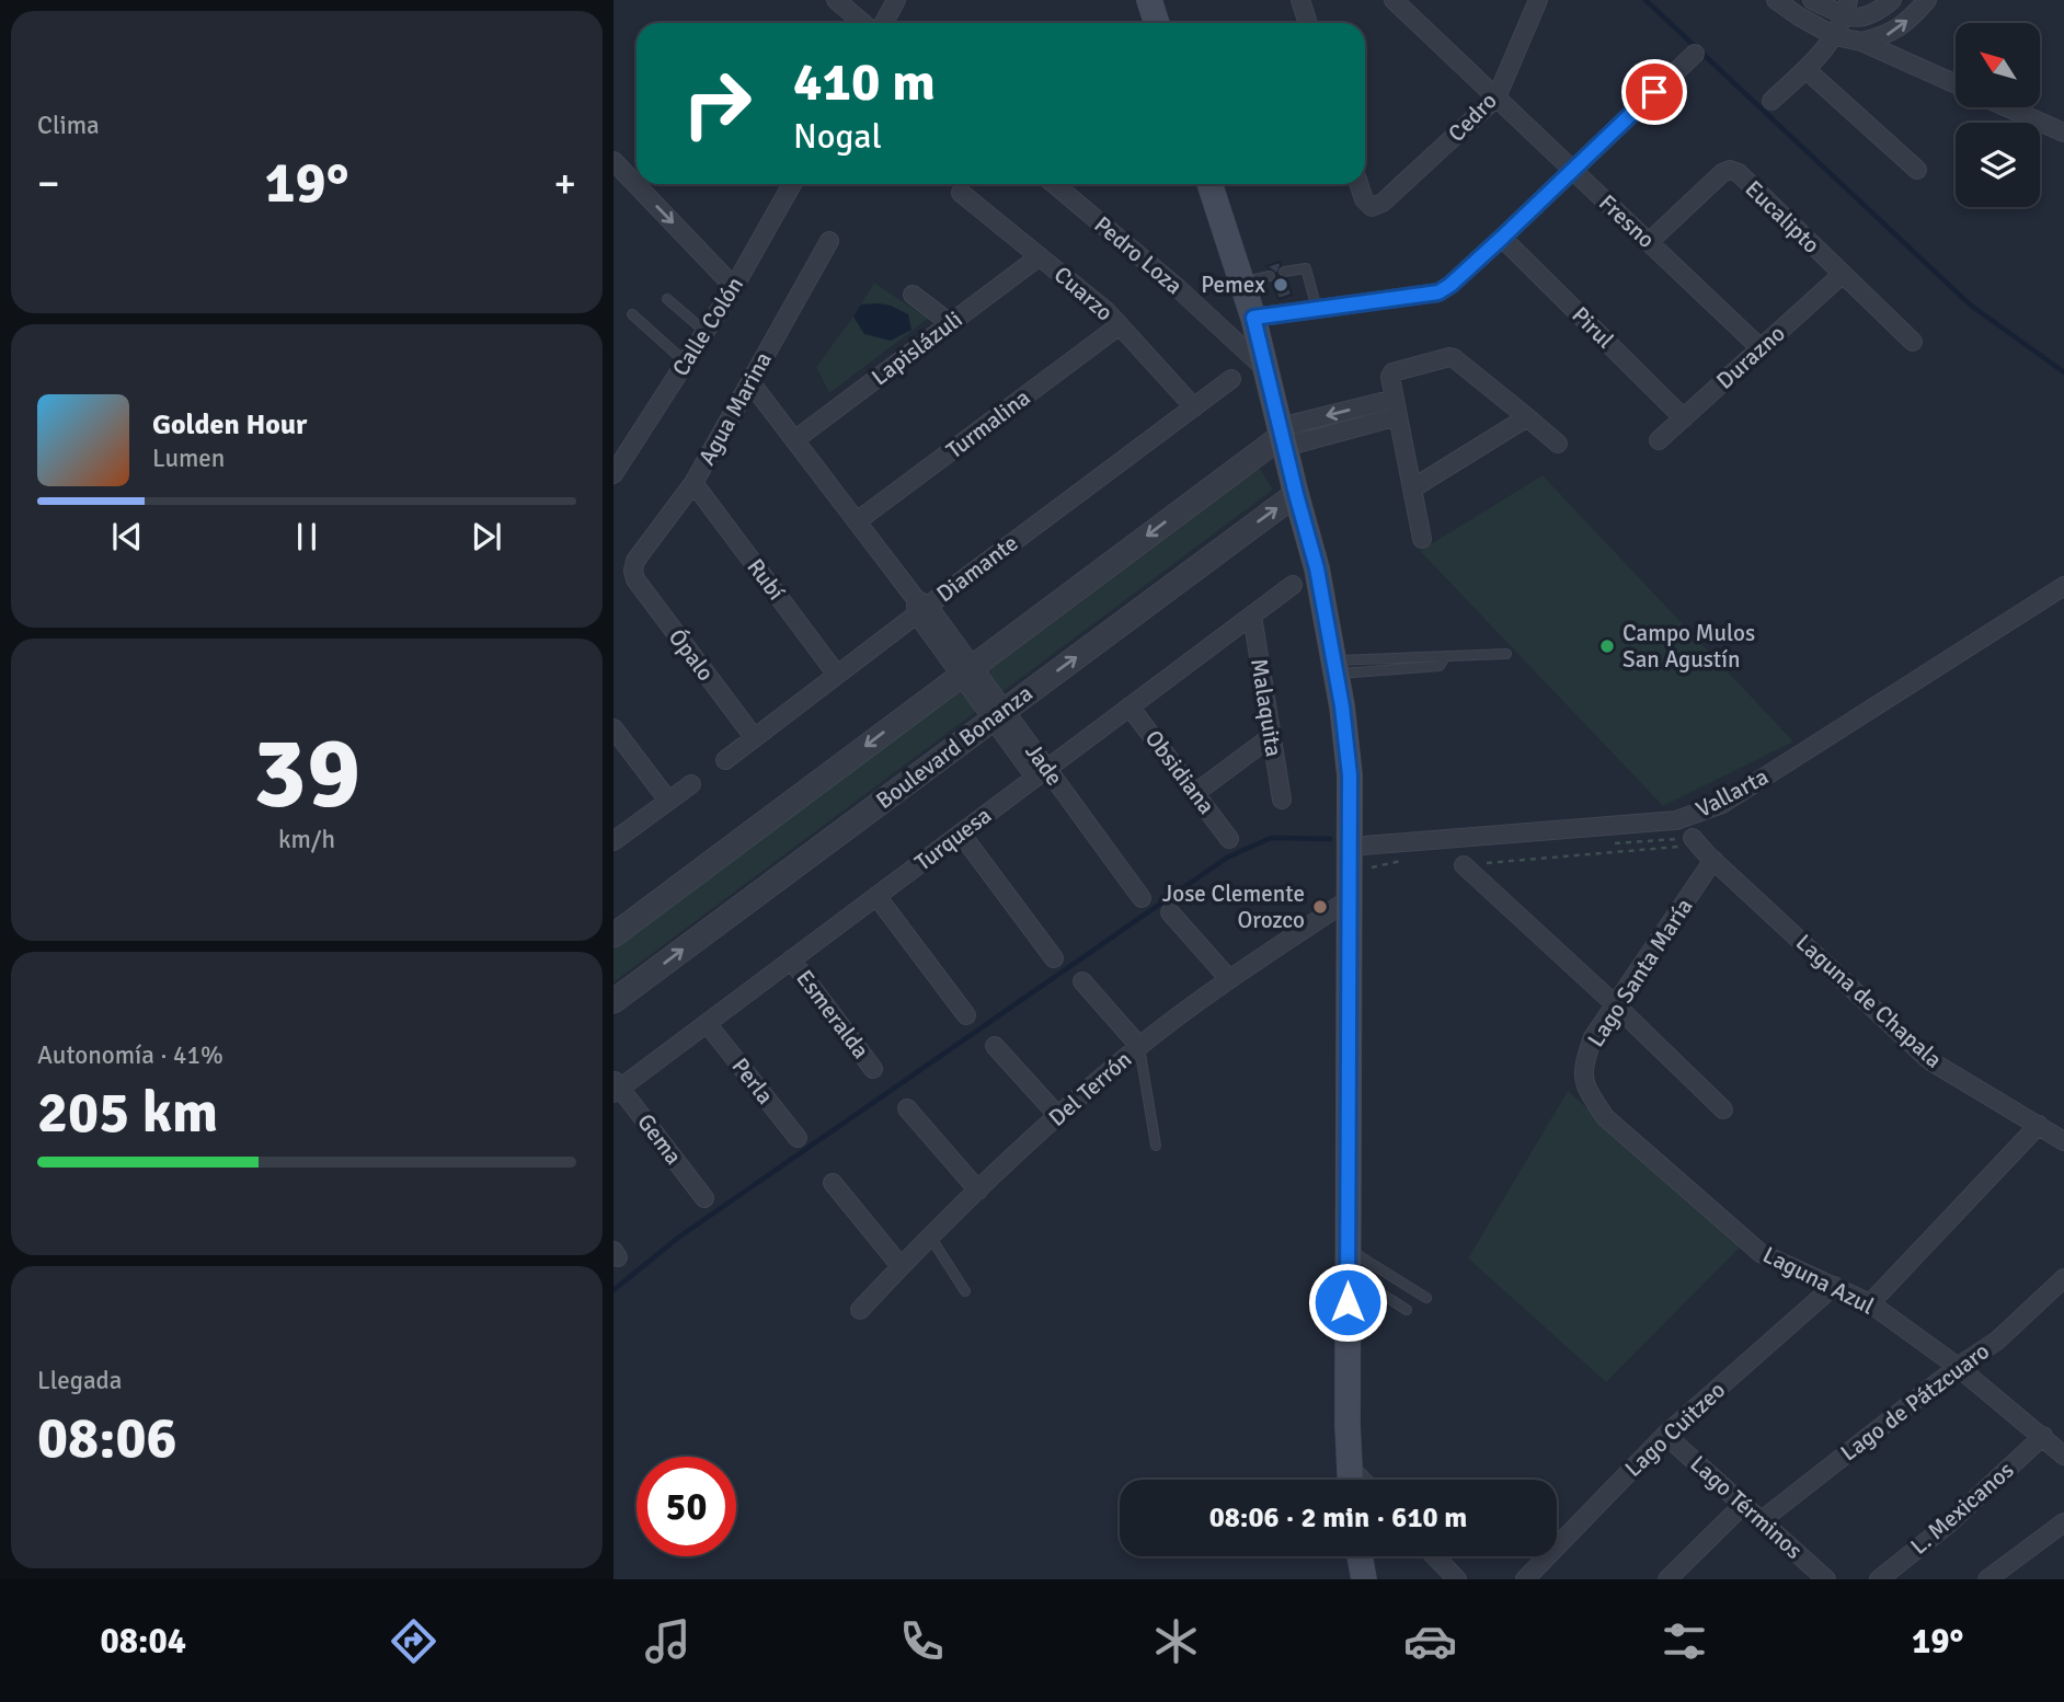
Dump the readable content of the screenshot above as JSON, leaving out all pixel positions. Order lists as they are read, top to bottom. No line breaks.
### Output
{"streets":{"street":["Cedro","Eucalipto","Fresno","Pedro Loza","Cuarzo","Calle Colón","Pirul","Lapislázuli","Durazno","Agua Marina","Turmalina","Diamante","Rubí","Ópalo","Malaquita","Boulevard Bonanza","Jade","Obsidiana","Vallarta","Turquesa","Lago Santa María","Laguna de Chapala","Esmeralda","Perla","Del Terrón","Gema","Laguna Azul","Lago de Pátzcuaro","Lago Cuitzeo","Lago Términos","L. Mexicanos"]},"crossings":[["Cedro","Fresno"],["Eucalipto","Fresno"],["Eucalipto","Durazno"],["Fresno","Durazno"],["Cuarzo","Lapislázuli"],["Cuarzo","Turmalina"],["Cuarzo","Diamante"],["Pirul","Durazno"],["Lapislázuli","Jade"],["Agua Marina","Rubí"],["Agua Marina","Ópalo"],["Agua Marina","Jade"],["Turmalina","Jade"],["Diamante","Rubí"],["Diamante","Ópalo"],["Diamante","Jade"],["Malaquita","Turquesa"],["Boulevard Bonanza","Jade"],["Jade","Turquesa"],["Obsidiana","Turquesa"],["Turquesa","Esmeralda"],["Turquesa","Perla"],["Turquesa","Gema"],["Lago Santa María","Laguna de Chapala"],["Lago Santa María","Laguna Azul"],["Laguna Azul","Lago de Pátzcuaro"],["Laguna Azul","Lago Cuitzeo"],["Laguna Azul","L. Mexicanos"],["Lago de Pátzcuaro","Lago Términos"],["Lago Cuitzeo","Lago Términos"]],"places":["Pemex","Campo Mulos San Agustín","Jose Clemente Orozco"],"north":"top left","page":{"tile":["Clima",["39","km/h"],["Autonomía · 41%","205 km"],["Llegada","08:06"]],"turn":["410 m","Nogal"],"heat":["−","19°","+"],"song":["Golden Hour","Lumen"],"limit":"50","trip":"08:06 · 2 min · 610 m","tabs":["08:04","19°"]}}
